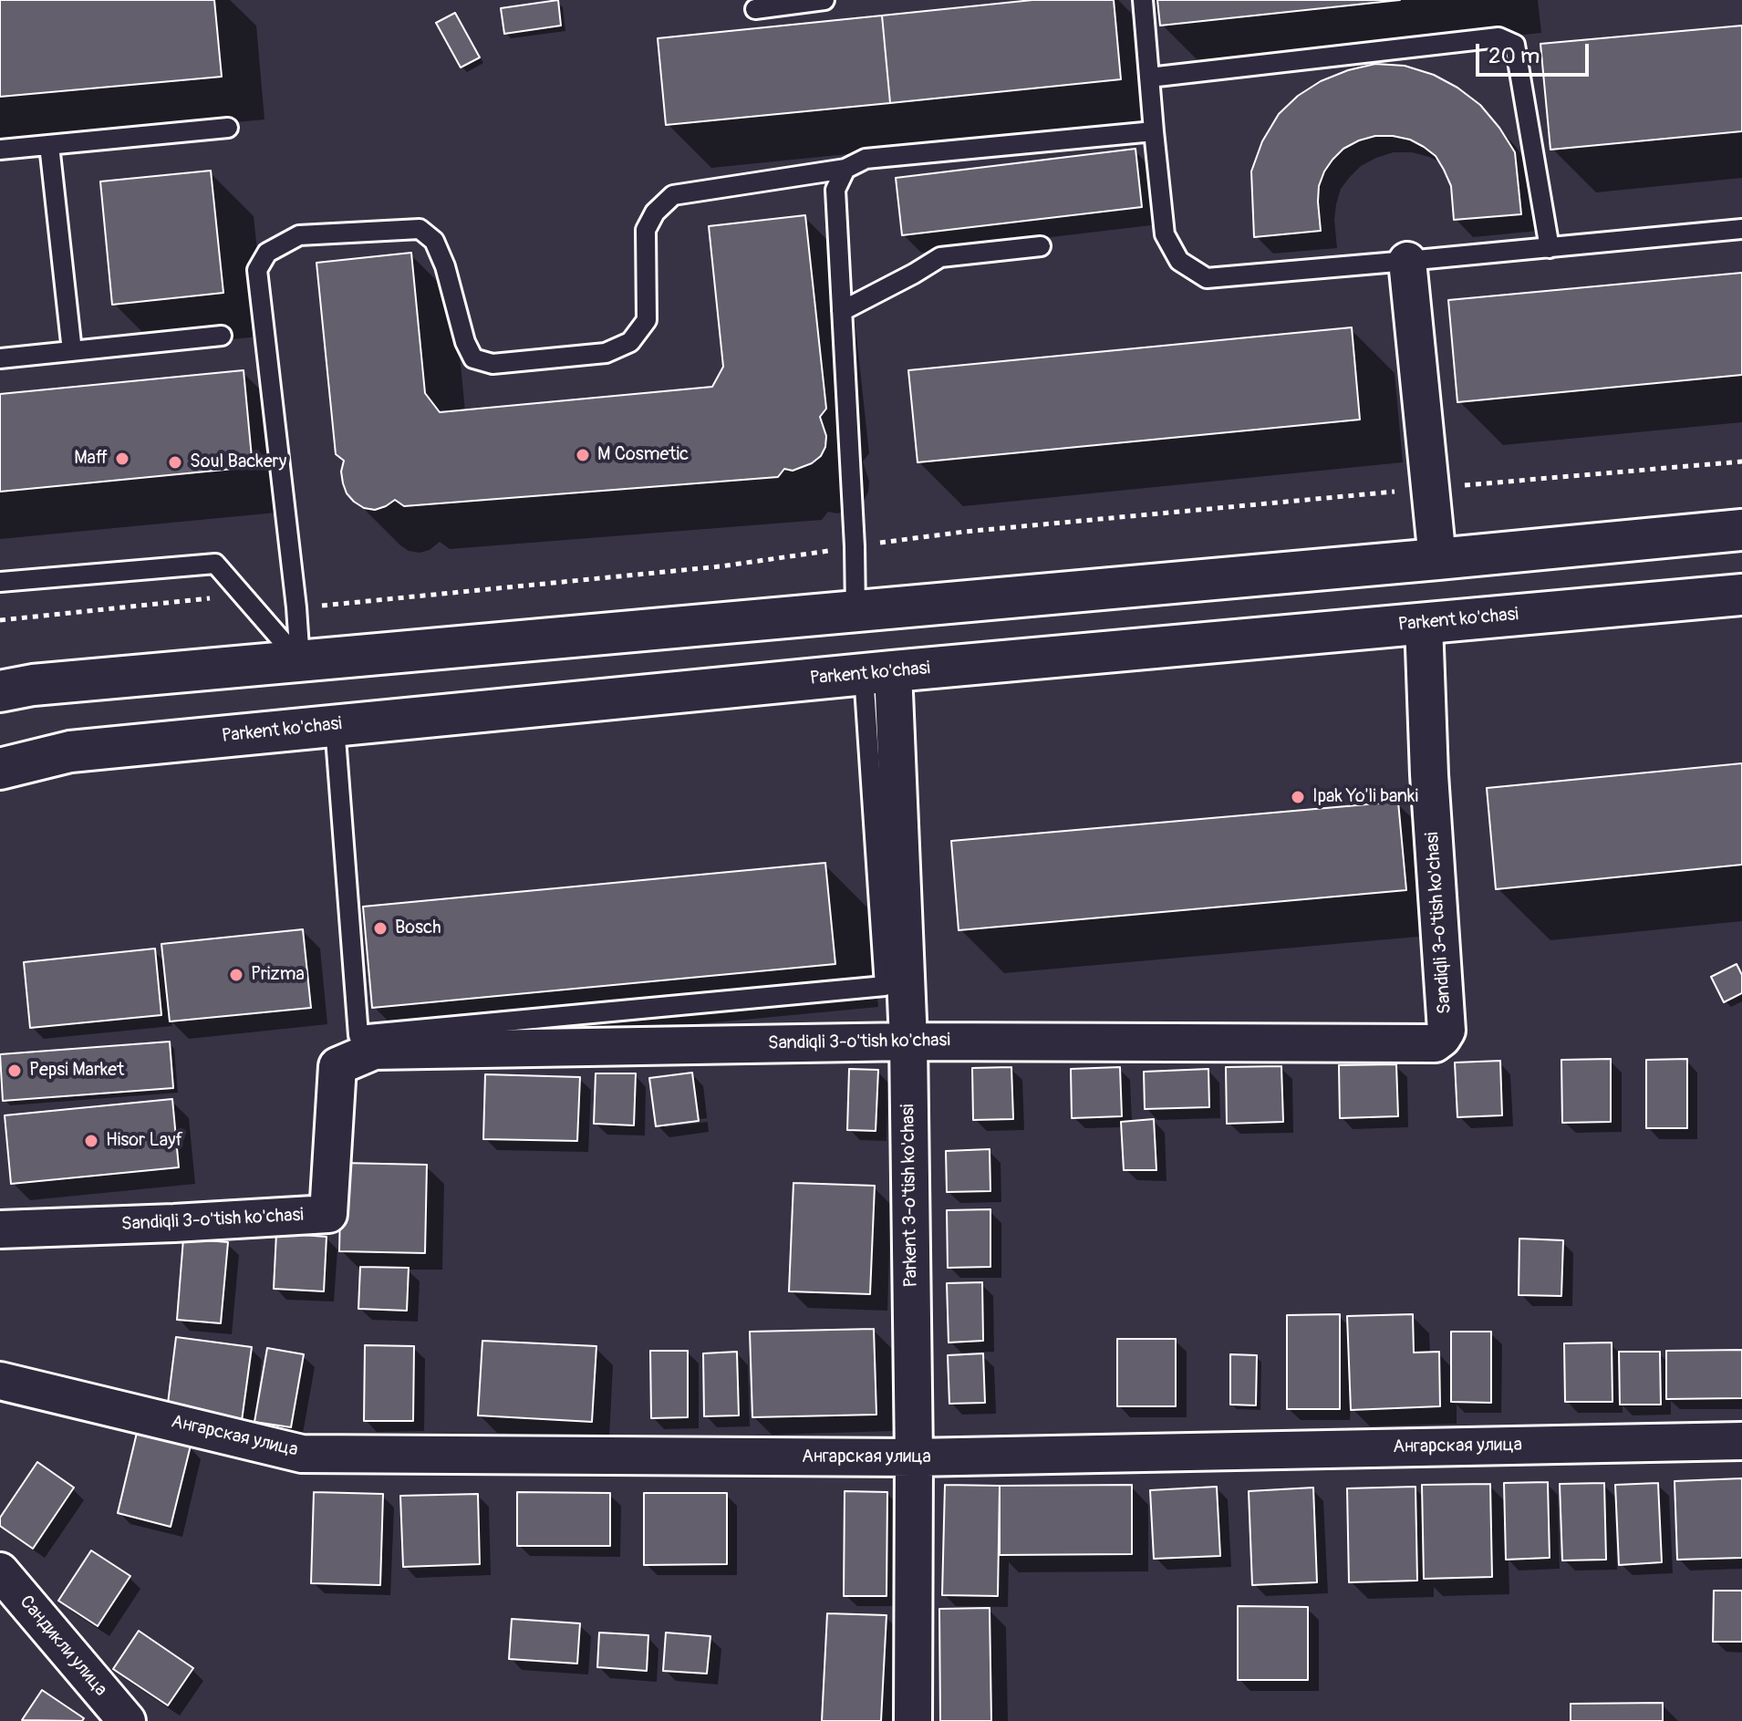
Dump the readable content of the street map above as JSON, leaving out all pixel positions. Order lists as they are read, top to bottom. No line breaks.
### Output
{"streets":{"main road":["Parkent ko'chasi"],"street":["Sandiqli 3-o'tish ko'chasi","Parkent 3-o'tish ko'chasi","Ангарская улица","Сандикли улица"]},"crossings":[["Parkent ko'chasi","Sandiqli 3-o'tish ko'chasi"],["Parkent ko'chasi","Parkent 3-o'tish ko'chasi"],["Sandiqli 3-o'tish ko'chasi","Parkent 3-o'tish ko'chasi"],["Parkent 3-o'tish ko'chasi","Ангарская улица"]],"places":["M Cosmetic","Maff","Soul Backery","Ipak Yo'li banki","Bosch","Prizma","Pepsi Market","Hisor Layf"],"scale_bar":"20 m"}
